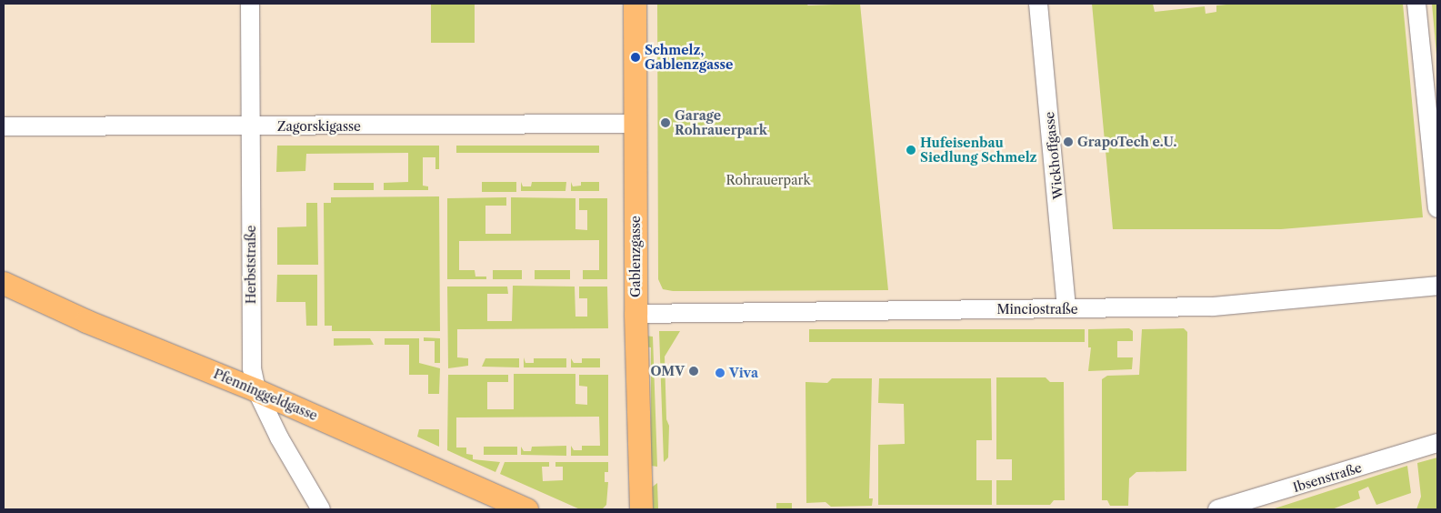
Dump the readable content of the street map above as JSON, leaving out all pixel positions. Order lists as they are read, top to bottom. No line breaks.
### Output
{"streets":{"main road":["Gablenzgasse","Pfenninggeldgasse"],"street":["Zagorskigasse","Wickhoffgasse","Herbststraße","Minciostraße","Ibsenstraße"]},"crossings":[["Zagorskigasse","Gablenzgasse"],["Zagorskigasse","Herbststraße"],["Wickhoffgasse","Minciostraße"],["Gablenzgasse","Minciostraße"],["Herbststraße","Pfenninggeldgasse"]],"parks":["Rohrauerpark"],"places":["Schmelz, Gablenzgasse","Garage Rohrauerpark","GrapoTech e.U.","Hufeisenbau Siedlung Schmelz","OMV","Viva"]}
